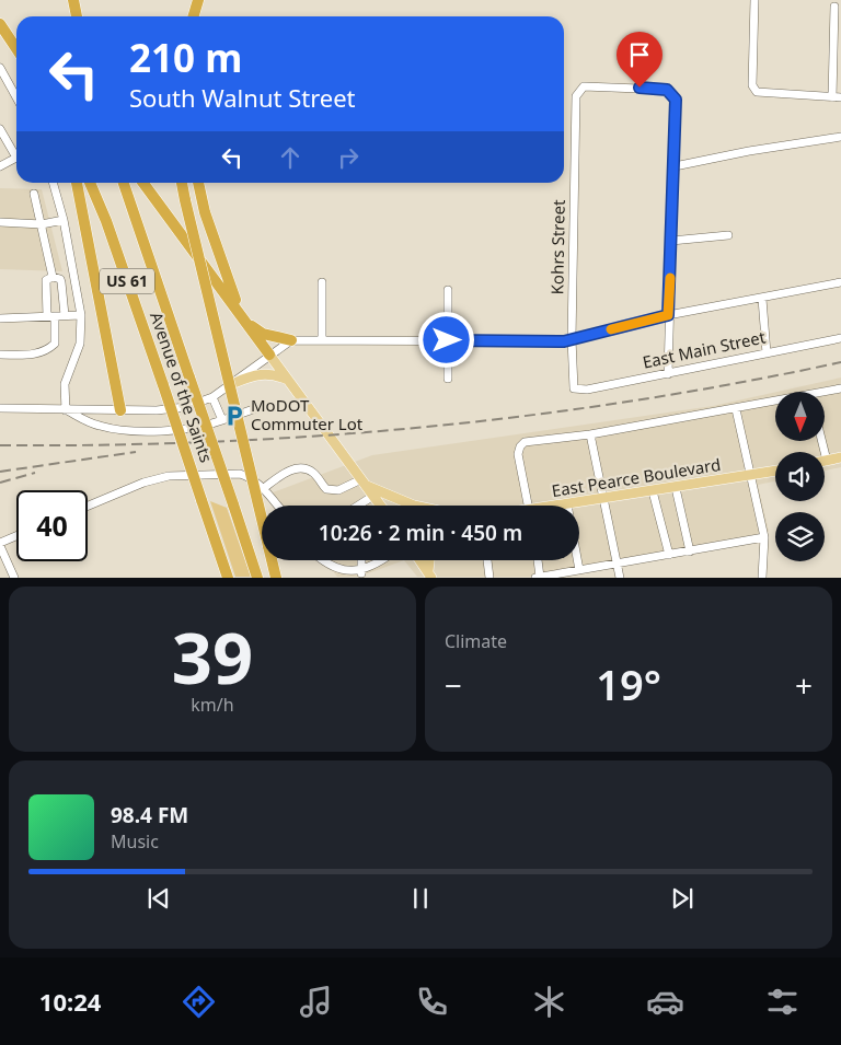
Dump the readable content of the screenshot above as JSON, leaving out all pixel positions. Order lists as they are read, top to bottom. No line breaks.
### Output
{"streets":{"highway":["US 61","Avenue of the Saints"],"main road":["East Pearce Boulevard"],"street":["Kohrs Street","East Main Street"]},"crossings":[["Kohrs Street","East Main Street"]],"places":{"parking":["MoDOT Commuter Lot"]},"north":"bottom","page":{"turn":["210 m","South Walnut Street"],"limit":"40","trip":"10:26 · 2 min · 450 m","tile":[["39","km/h"],"Climate"],"heat":["−","19°","+"],"song":["98.4 FM","Music"],"tabs":"10:24"}}
